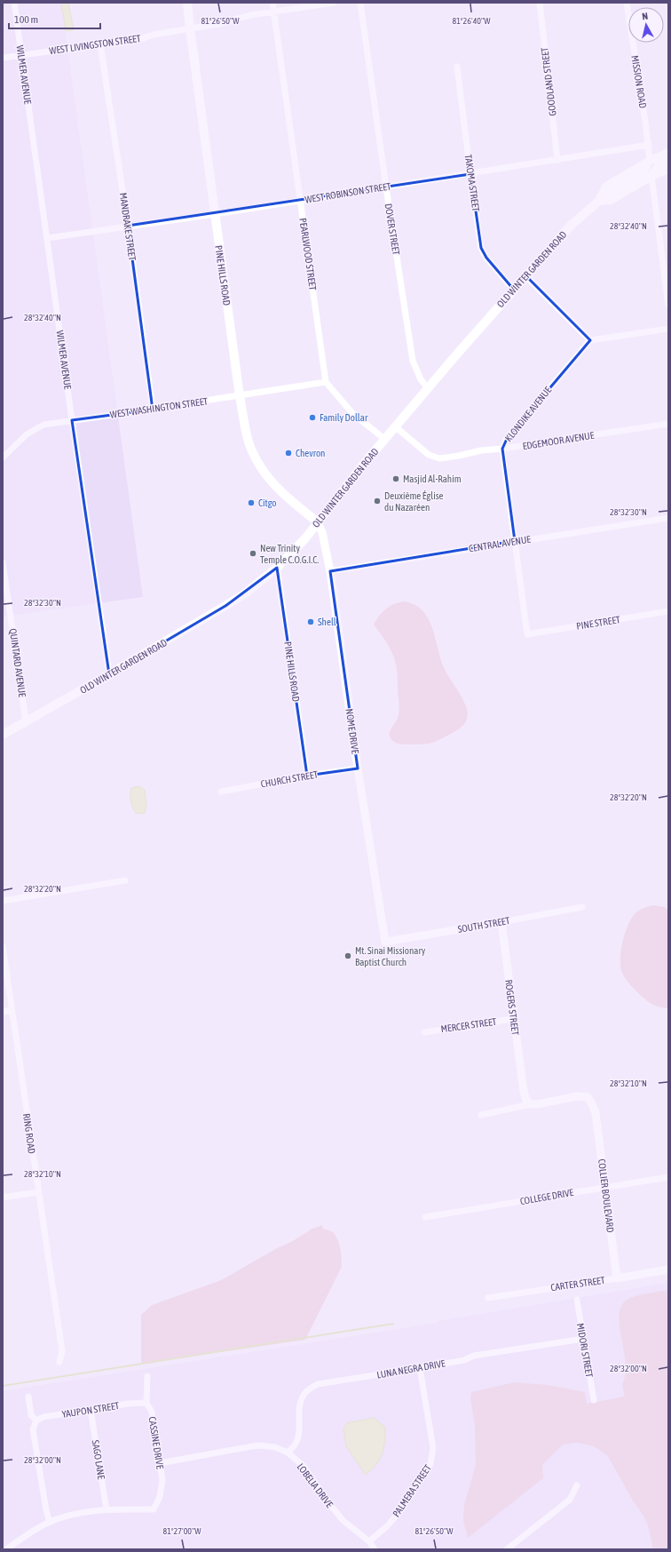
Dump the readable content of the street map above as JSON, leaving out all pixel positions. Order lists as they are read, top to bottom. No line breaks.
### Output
{"streets":{"main road":["OLD WINTER GARDEN ROAD","PINE HILLS ROAD"],"street":["WEST LIVINGSTON STREET","WILMER AVENUE","GOODLAND STREET","MISSION ROAD","TAKOMA STREET","WEST ROBINSON STREET","MANDRAKE STREET","DOVER STREET","PEARLWOOD STREET","WEST WASHINGTON STREET","KLONDIKE AVENUE","EDGEMOOR AVENUE","CENTRAL AVENUE","PINE STREET","QUINTARD AVENUE","NOME DRIVE","CHURCH STREET","SOUTH STREET","ROGERS STREET","MERCER STREET","RING ROAD","COLLIER BOULEVARD","COLLEGE DRIVE","CARTER STREET","MIDORI STREET","LUNA NEGRA DRIVE","YAUPON STREET","CASSINE DRIVE","SAGO LANE","LOBELIA DRIVE","PALMERA STREET"]},"crossings":[["WEST LIVINGSTON STREET","WILMER AVENUE"],["WEST LIVINGSTON STREET","MANDRAKE STREET"],["WEST LIVINGSTON STREET","PEARLWOOD STREET"],["WEST LIVINGSTON STREET","PINE HILLS ROAD"],["WILMER AVENUE","WEST ROBINSON STREET"],["WILMER AVENUE","OLD WINTER GARDEN ROAD"],["WILMER AVENUE","WEST WASHINGTON STREET"],["GOODLAND STREET","WEST ROBINSON STREET"],["MISSION ROAD","WEST ROBINSON STREET"],["MISSION ROAD","OLD WINTER GARDEN ROAD"],["TAKOMA STREET","WEST ROBINSON STREET"],["TAKOMA STREET","OLD WINTER GARDEN ROAD"],["WEST ROBINSON STREET","MANDRAKE STREET"],["WEST ROBINSON STREET","DOVER STREET"],["WEST ROBINSON STREET","PEARLWOOD STREET"],["WEST ROBINSON STREET","PINE HILLS ROAD"],["MANDRAKE STREET","WEST WASHINGTON STREET"],["DOVER STREET","OLD WINTER GARDEN ROAD"],["PEARLWOOD STREET","WEST WASHINGTON STREET"],["OLD WINTER GARDEN ROAD","PINE HILLS ROAD"],["OLD WINTER GARDEN ROAD","EDGEMOOR AVENUE"],["OLD WINTER GARDEN ROAD","QUINTARD AVENUE"],["OLD WINTER GARDEN ROAD","NOME DRIVE"],["PINE HILLS ROAD","WEST WASHINGTON STREET"],["PINE HILLS ROAD","NOME DRIVE"],["PINE HILLS ROAD","CHURCH STREET"],["KLONDIKE AVENUE","EDGEMOOR AVENUE"],["KLONDIKE AVENUE","CENTRAL AVENUE"],["KLONDIKE AVENUE","PINE STREET"],["CENTRAL AVENUE","NOME DRIVE"],["NOME DRIVE","CHURCH STREET"],["NOME DRIVE","SOUTH STREET"],["SOUTH STREET","ROGERS STREET"],["ROGERS STREET","MERCER STREET"],["ROGERS STREET","COLLIER BOULEVARD"],["COLLIER BOULEVARD","COLLEGE DRIVE"],["COLLIER BOULEVARD","CARTER STREET"],["MIDORI STREET","LUNA NEGRA DRIVE"],["LUNA NEGRA DRIVE","LOBELIA DRIVE"],["LUNA NEGRA DRIVE","PALMERA STREET"],["YAUPON STREET","CASSINE DRIVE"],["YAUPON STREET","SAGO LANE"],["CASSINE DRIVE","SAGO LANE"],["CASSINE DRIVE","LOBELIA DRIVE"],["LOBELIA DRIVE","PALMERA STREET"]],"places":["Family Dollar","Chevron","Masjid Al-Rahim","Deuxième Église du Nazaréen","Citgo","New Trinity Temple C.O.G.I.C.","Shell","Mt. Sinai Missionary Baptist Church"],"scale_bar":"100 m","north":"top","coordinates":["81°26'50\"W","81°26'40\"W","28°32'40\"N","28°32'30\"N","28°32'20\"N","28°32'10\"N","28°32'00\"N","81°27'00\"W"]}
